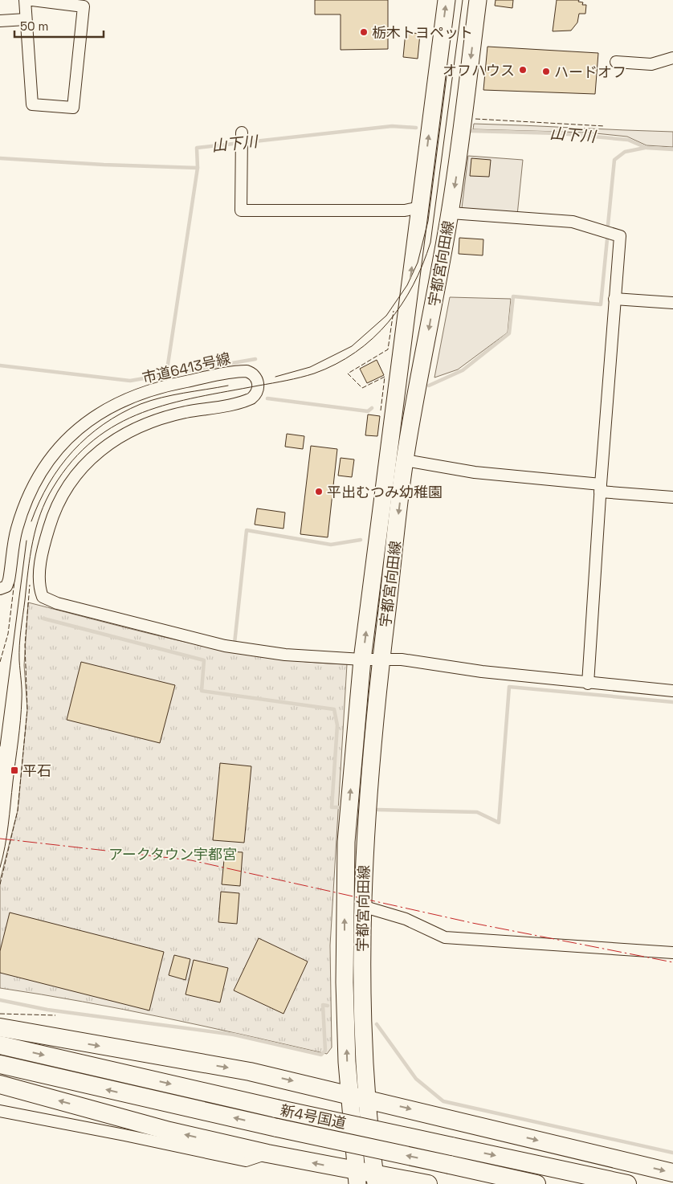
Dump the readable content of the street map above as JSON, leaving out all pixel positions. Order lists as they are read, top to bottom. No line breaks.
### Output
{"streets":{"highway":["新4号国道"],"main road":["宇都宮向田線"],"street":["市道6413号線"]},"crossings":[["宇都宮向田線","市道6413号線"]],"water":["山下川"],"parks":["アークタウン宇都宮"],"places":{"other":["栃木トヨペット","オフハウス","ハードオフ","平出むつみ幼稚園"],"transit":["平石"]},"scale_bar":"50 m"}
